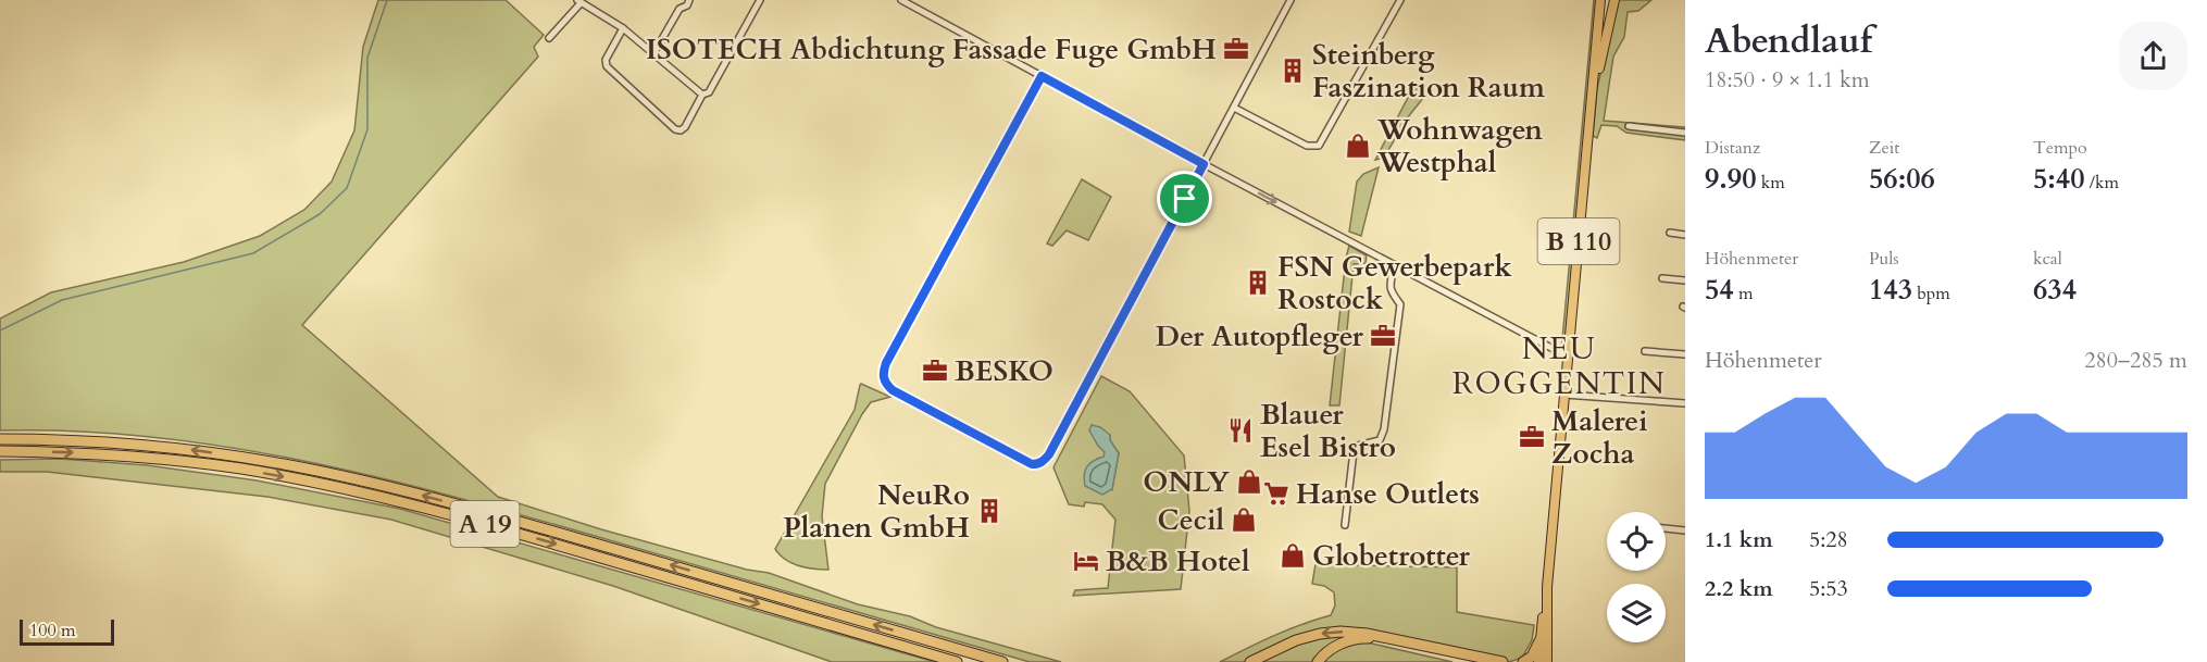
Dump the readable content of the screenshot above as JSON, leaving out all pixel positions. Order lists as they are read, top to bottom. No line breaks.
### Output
{"streets":{"highway":["A 19"],"main road":["B 110"]},"districts":["NEU ROGGENTIN"],"places":{"office":["ISOTECH Abdichtung Fassade Fuge GmbH","Der Autopfleger","BESKO","Malerei Zocha"],"building":["Steinberg Faszination Raum","FSN Gewerbepark Rostock","NeuRo Planen GmbH"],"shop":["Wohnwagen Westphal","ONLY","Cecil","Globetrotter"],"restaurant":["Blauer Esel Bistro"],"supermarket":["Hanse Outlets"],"hotel":["B&B Hotel"]},"scale_bar":"100 m","page":{"heading":["Abendlauf","18:50 · 9 × 1.1 km"],"stats":[["Distanz","9.90 km"],["Zeit","56:06"],["Tempo","5:40 /km"],["Höhenmeter","54 m"],["Puls","143 bpm"],["kcal","634"]],"chart":["Höhenmeter","280–285 m"],"list":[{"name":"1.1 km","note":"5:28"},{"name":"2.2 km","note":"5:53"}],"scale":"100 m"}}
